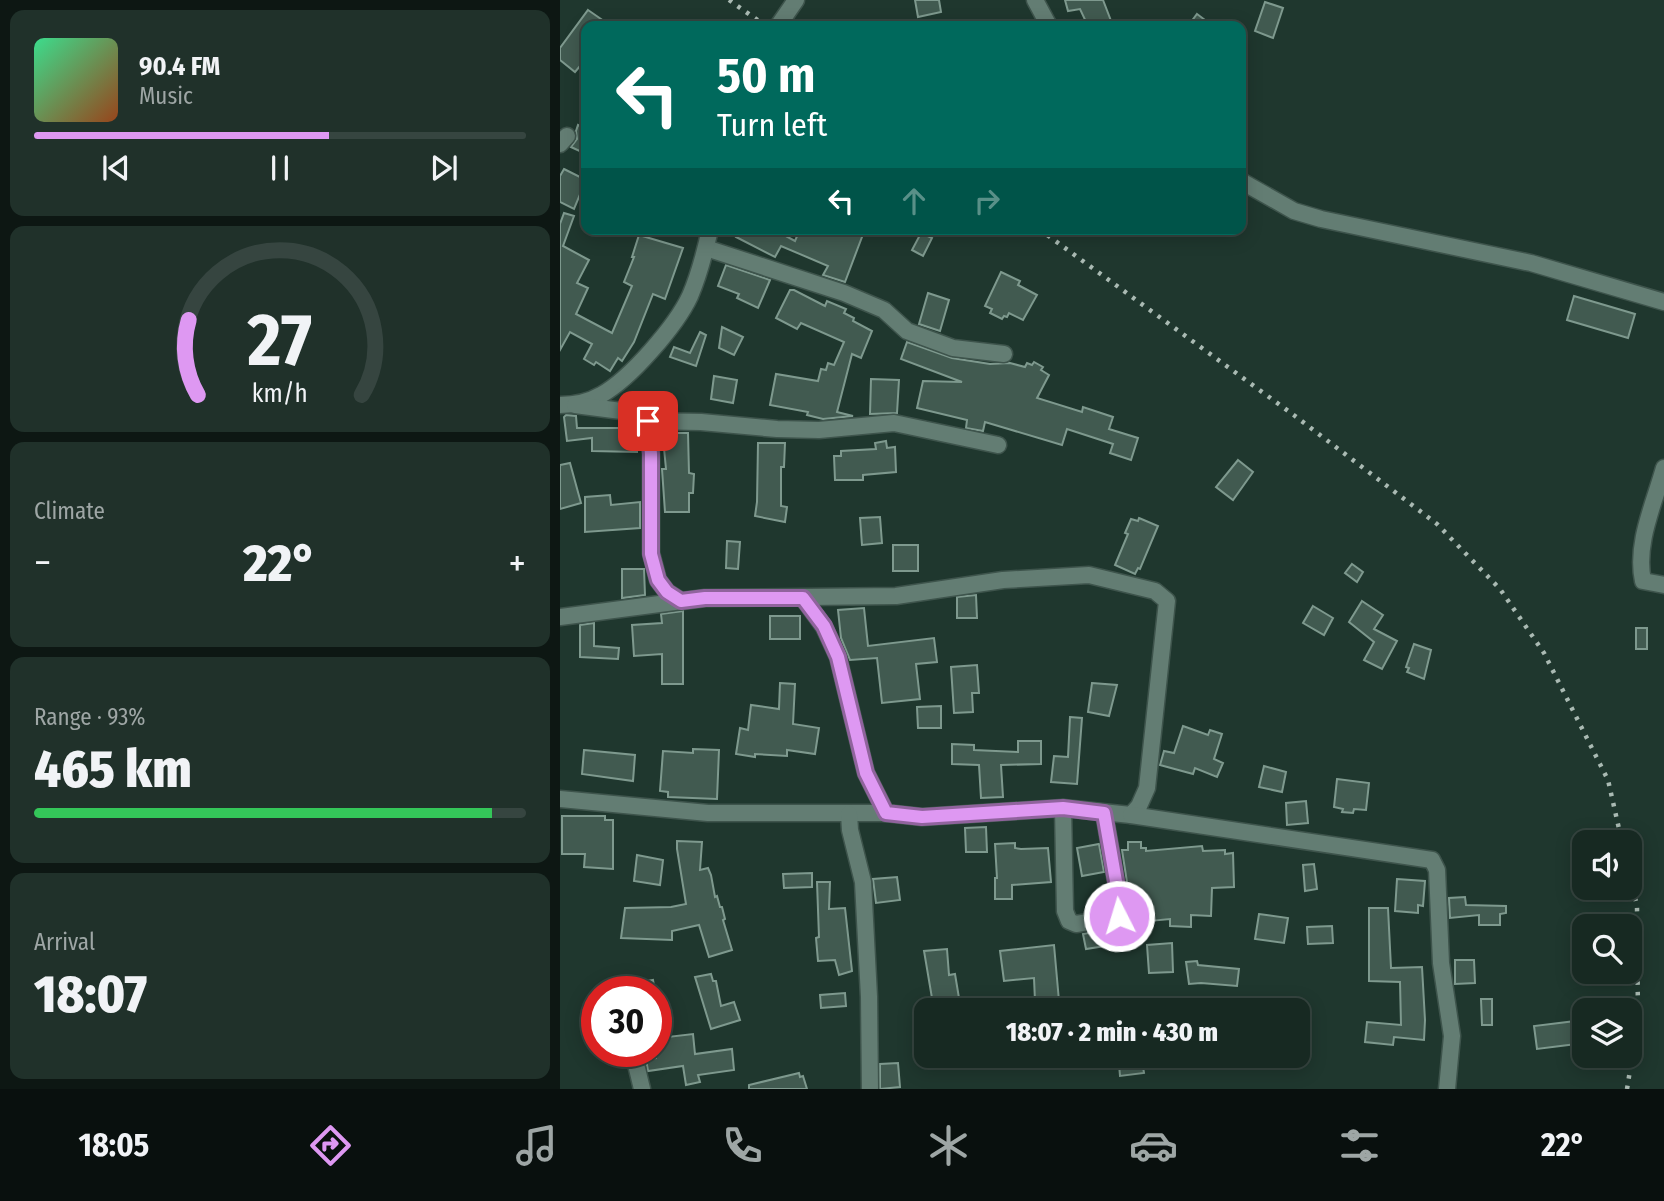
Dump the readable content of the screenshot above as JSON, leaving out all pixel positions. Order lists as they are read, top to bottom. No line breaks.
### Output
{"page":{"turn":["50 m","Turn left"],"song":["90.4 FM","Music"],"tile":["Climate",["Range · 93%","465 km"],["Arrival","18:07"]],"heat":["−","22°","+"],"limit":"30","trip":"18:07 · 2 min · 430 m","tabs":["18:05","22°"],"gauge":["27","km/h"]}}
